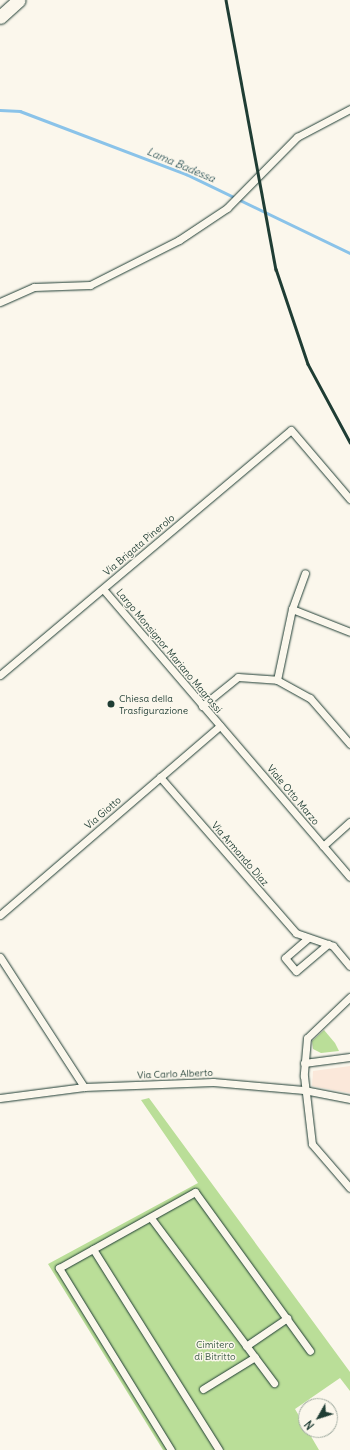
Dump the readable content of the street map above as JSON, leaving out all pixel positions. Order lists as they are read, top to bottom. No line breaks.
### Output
{"streets":{"street":["Via Brigata Pinerolo","Largo Monsignor Mariano Magrassi","Viale Otto Marzo","Via Giotto","Via Armando Diaz","Via Carlo Alberto"]},"crossings":[["Via Brigata Pinerolo","Largo Monsignor Mariano Magrassi"],["Largo Monsignor Mariano Magrassi","Viale Otto Marzo"],["Largo Monsignor Mariano Magrassi","Via Giotto"],["Viale Otto Marzo","Via Giotto"],["Via Giotto","Via Armando Diaz"]],"water":["Lama Badessa"],"parks":["Cimitero di Bitritto"],"places":["Chiesa della Trasfigurazione"],"north":"bottom left"}
